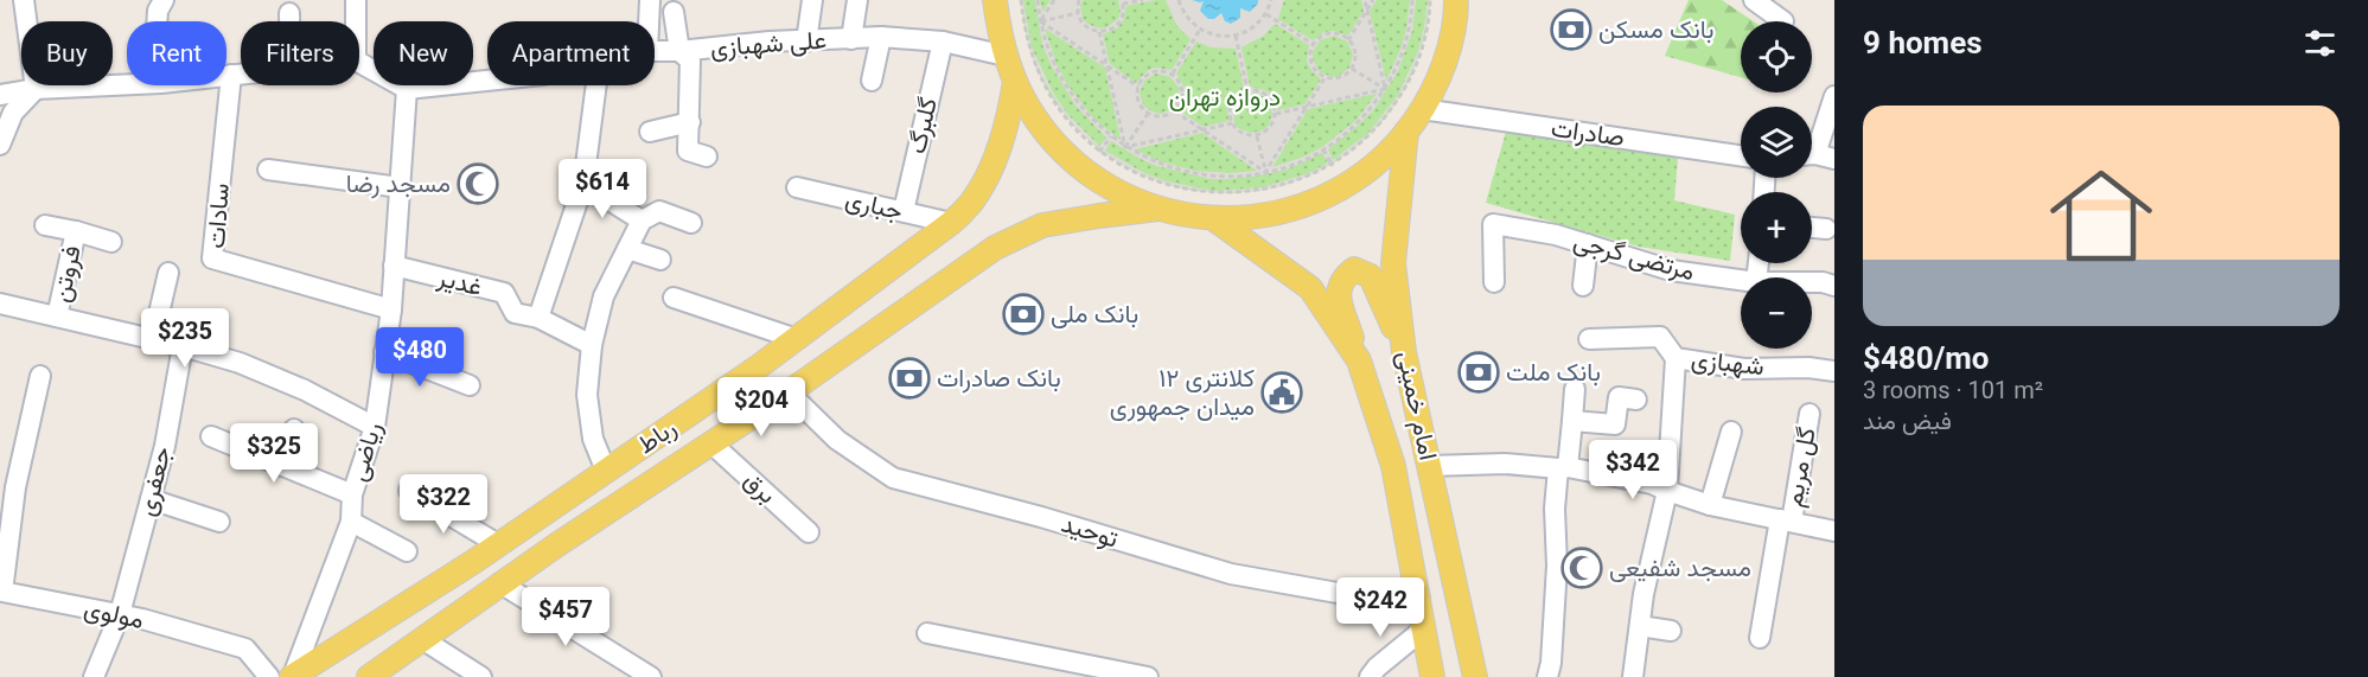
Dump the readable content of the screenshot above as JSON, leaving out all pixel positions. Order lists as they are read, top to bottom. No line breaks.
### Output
{"streets":{"main road":["امام خمینی","رباط"],"street":["علی شهبازی","گلبرگ","صادرات","جباری","سادات","مرتضی گرجی","فروتن","غدیر","شهبازی","ریاضی","گل مریم","جعفری","برق","توحید","مولوی"]},"crossings":[["علی شهبازی","گلبرگ"],["علی شهبازی","ریاضی"],["گلبرگ","جباری"],["جباری","رباط"],["سادات","ریاضی"],["غدیر","ریاضی"],["امام خمینی","توحید"],["رباط","ریاضی"],["رباط","برق"],["رباط","توحید"],["جعفری","مولوی"]],"parks":["دروازه تهران"],"places":{"bank":["بانک مسکن","بانک ملی","بانک ملت","بانک صادرات"],"mosque":["مسجد رضا","مسجد شفیعی"],"public building":["کلانتری ۱۲ میدان جمهوری"]},"page":{"heading":"9 homes","map_buttons":["+","−"],"chip":["Buy","Rent","Filters","New","Apartment"],"list":[{"name":"$480/mo","note":"3 rooms · 101 m² · فیض مند"}],"price":["$614","$235","$480","$204","$325","$342","$322","$242","$457"]}}
